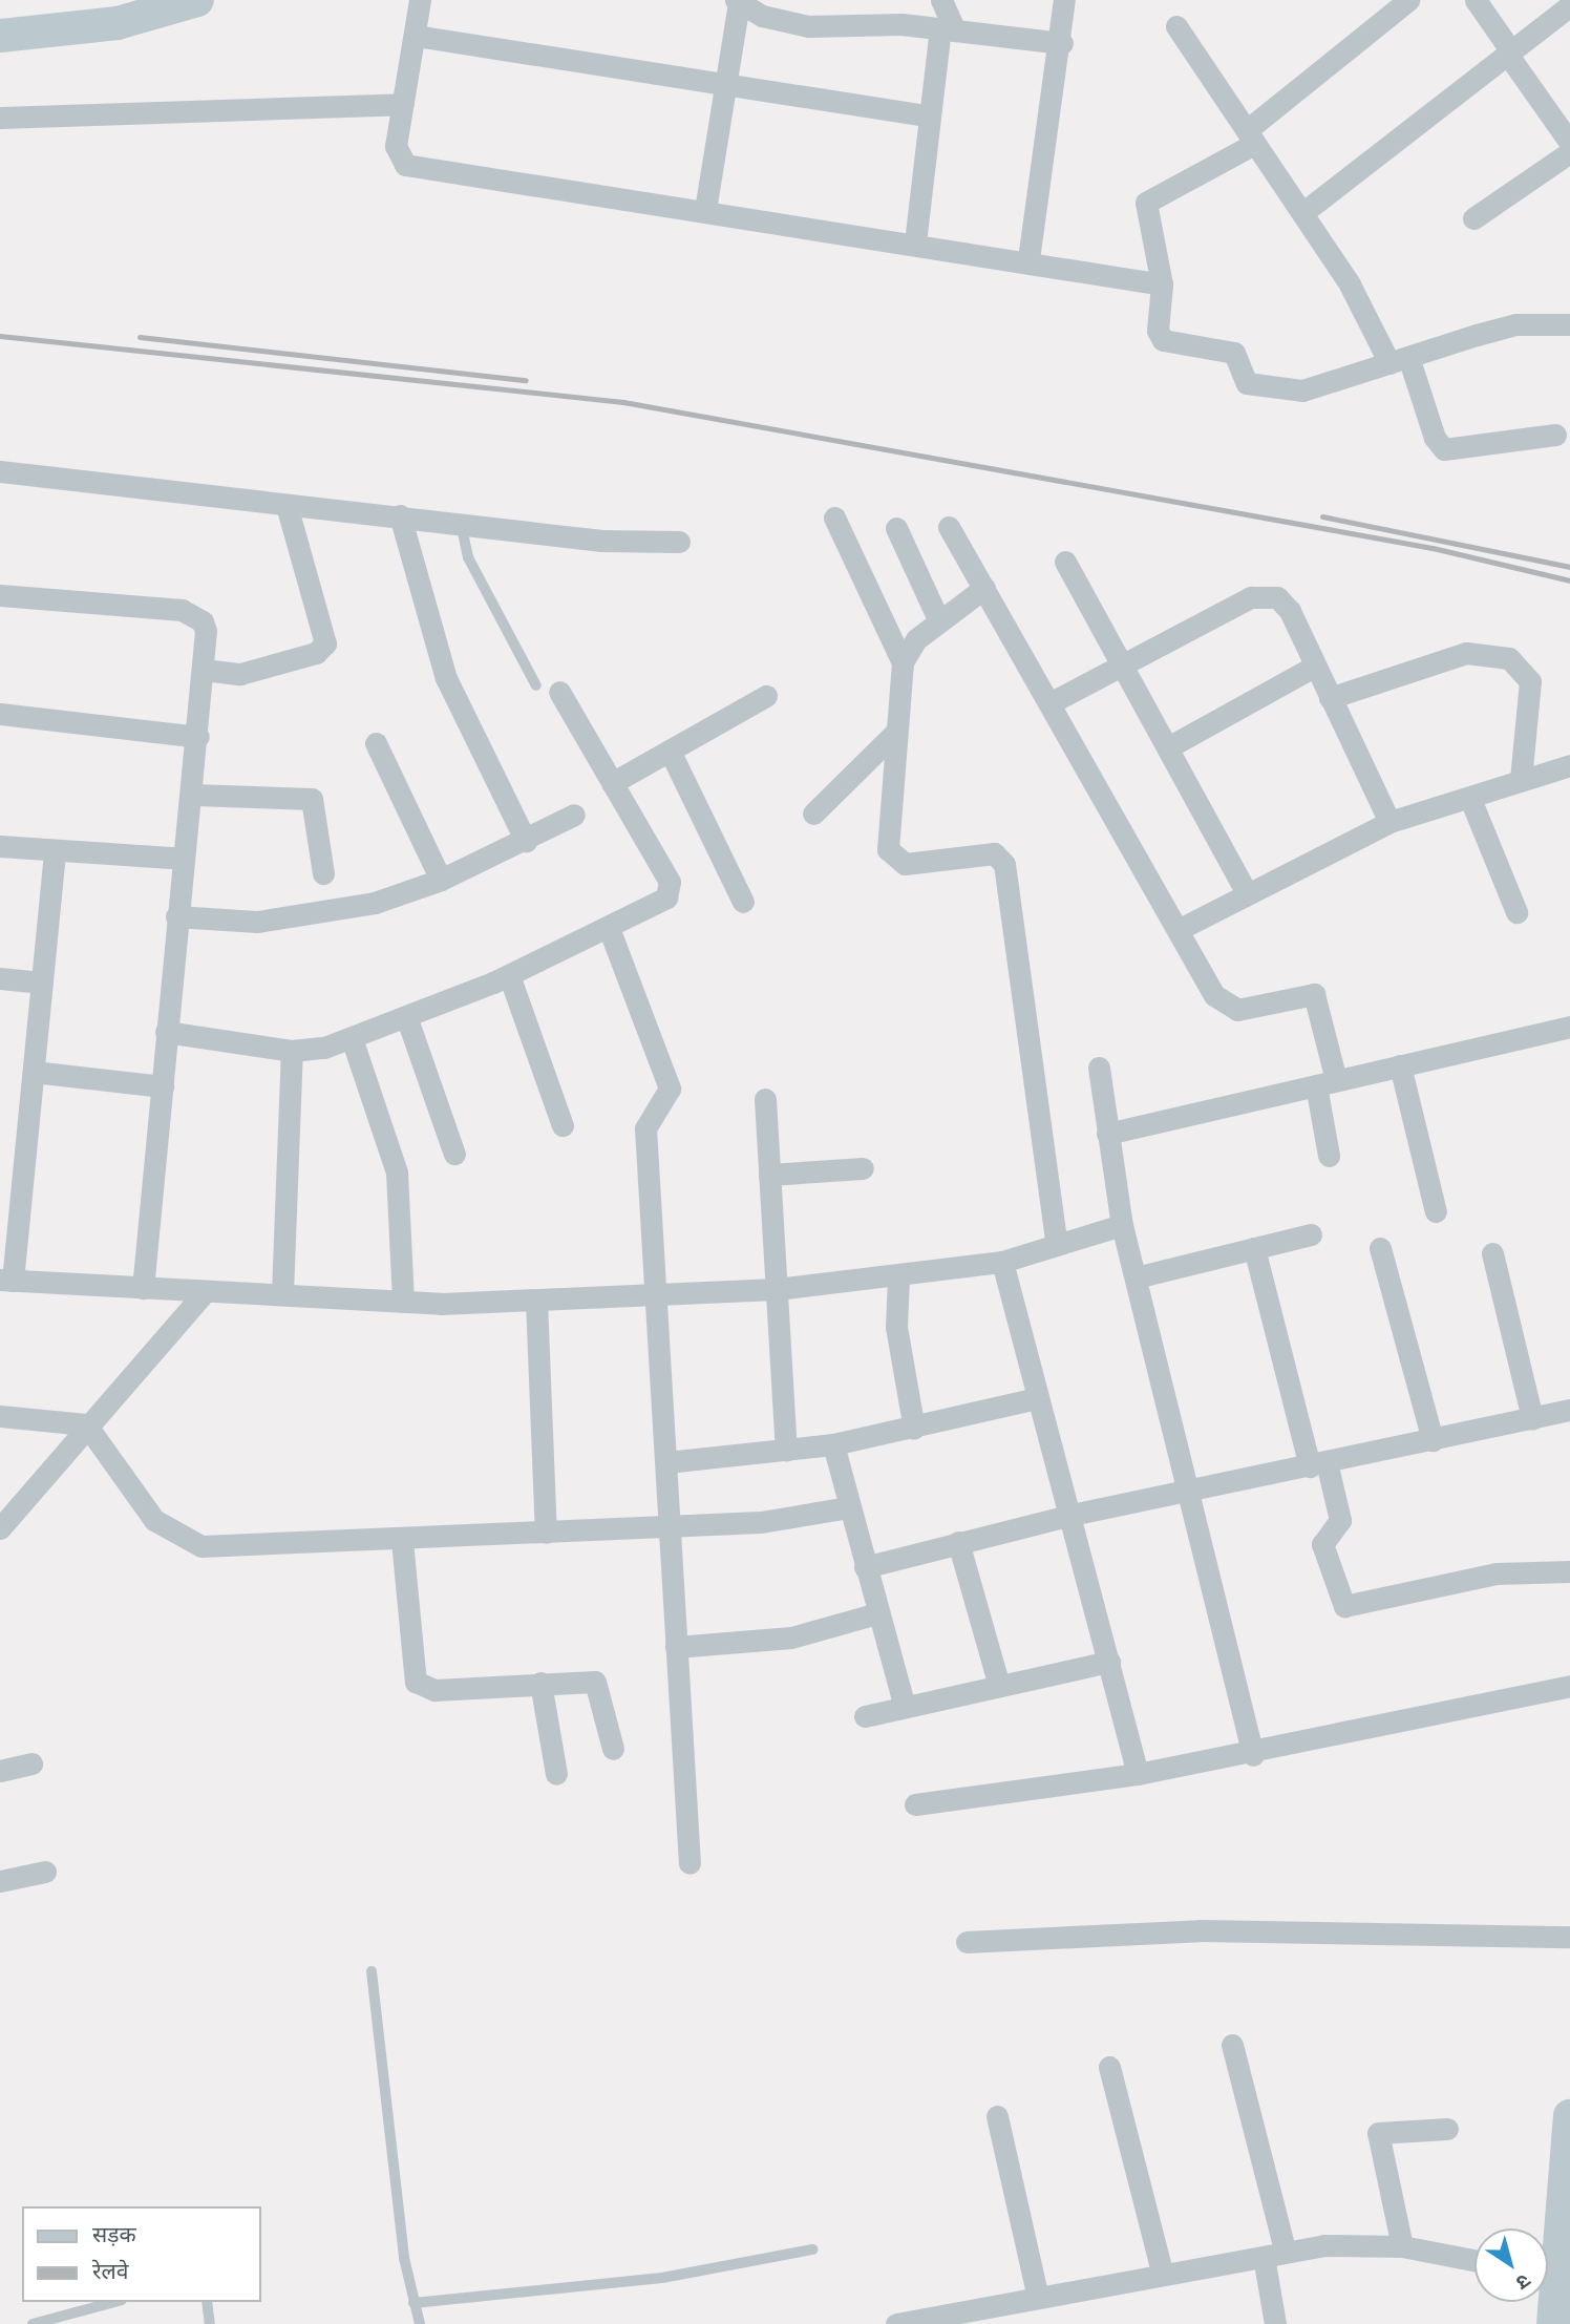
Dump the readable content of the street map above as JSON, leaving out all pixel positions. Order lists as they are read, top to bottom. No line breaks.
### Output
{"legend":["सड़क","रेलवे"],"north":"bottom right"}
